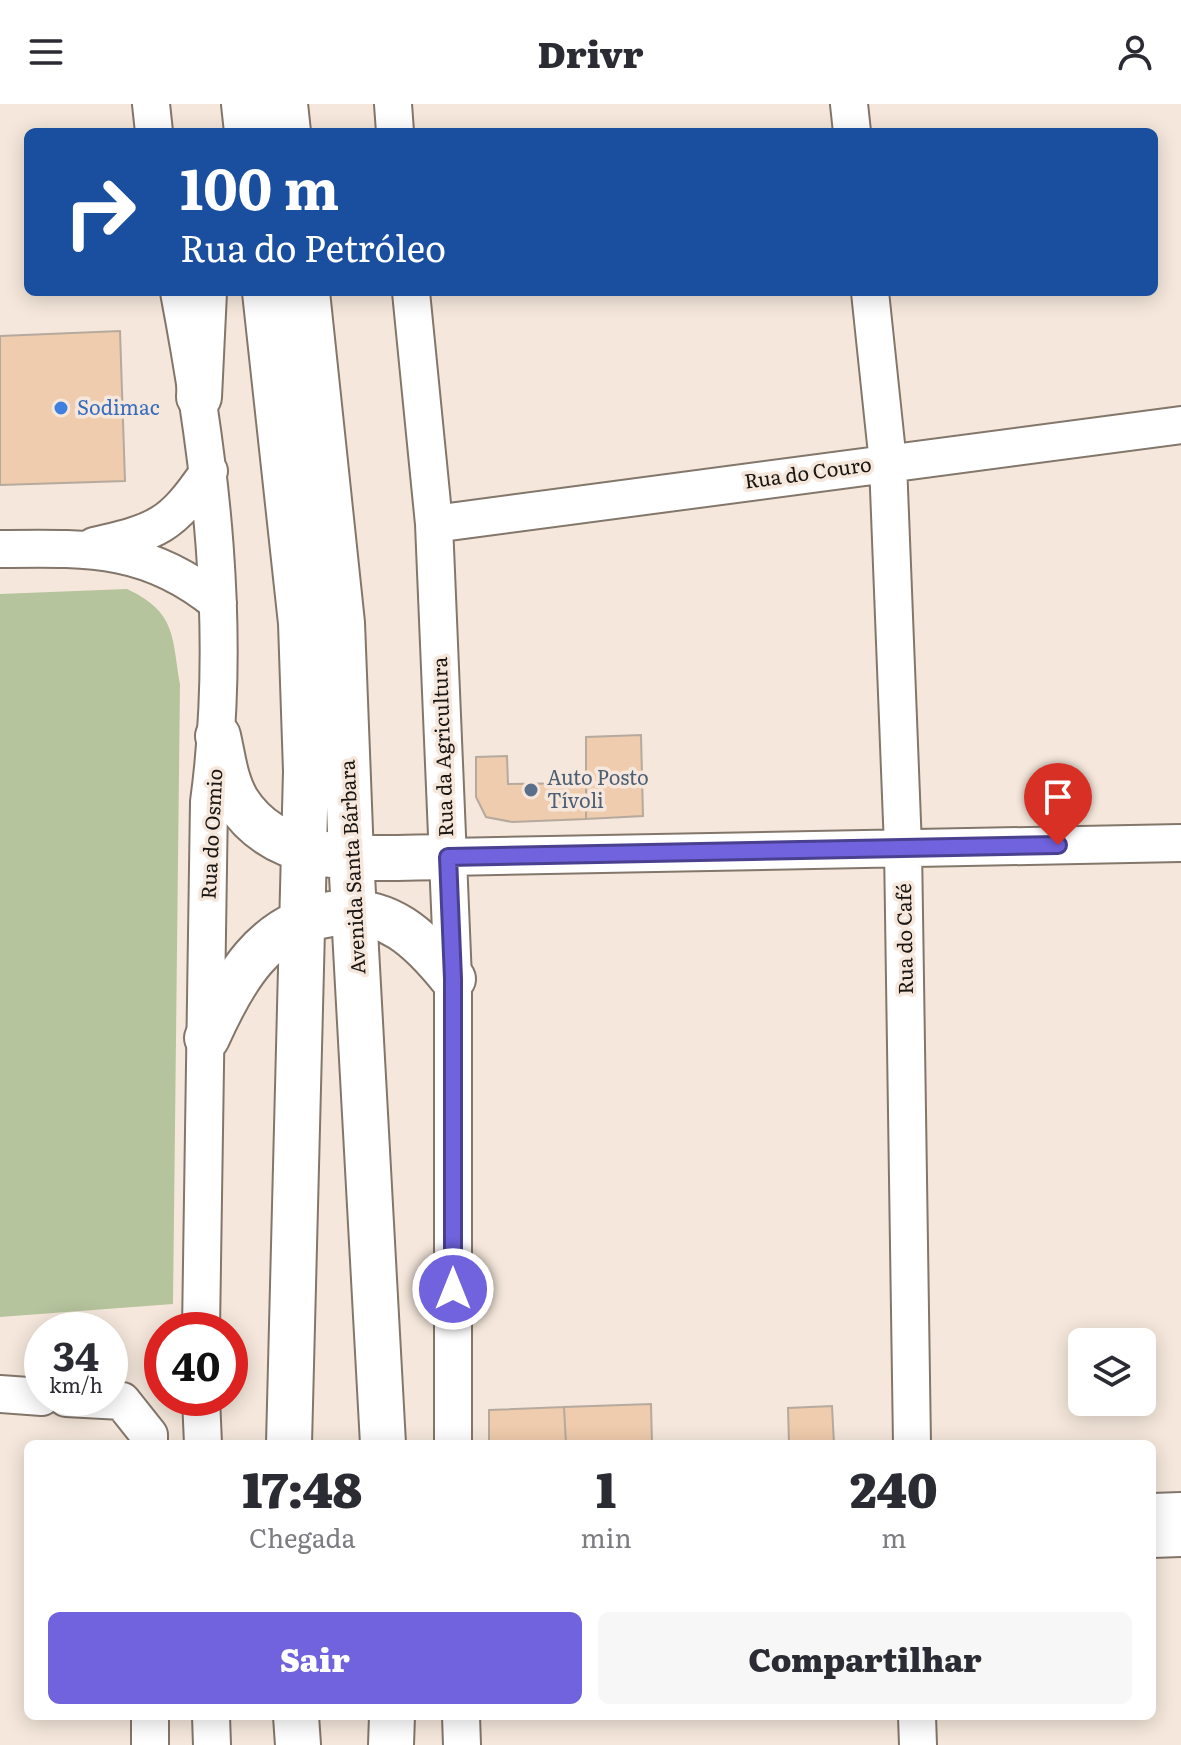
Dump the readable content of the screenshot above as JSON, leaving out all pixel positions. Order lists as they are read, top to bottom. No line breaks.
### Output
{"streets":{"main road":["Avenida Santa Bárbara"],"street":["Rua do Couro","Rua da Agricultura","Rua do Osmio","Rua do Café"]},"crossings":[["Rua do Couro","Rua da Agricultura"],["Rua do Couro","Rua do Café"]],"places":["Sodimac","Auto Posto Tívoli"],"page":{"header":"Drivr","turn":["100 m","Rua do Petróleo"],"speed":"34 km/h","limit":"40","eta":["17:48","Chegada","1","min","240","m"],"buttons":["Sair","Compartilhar"]}}
